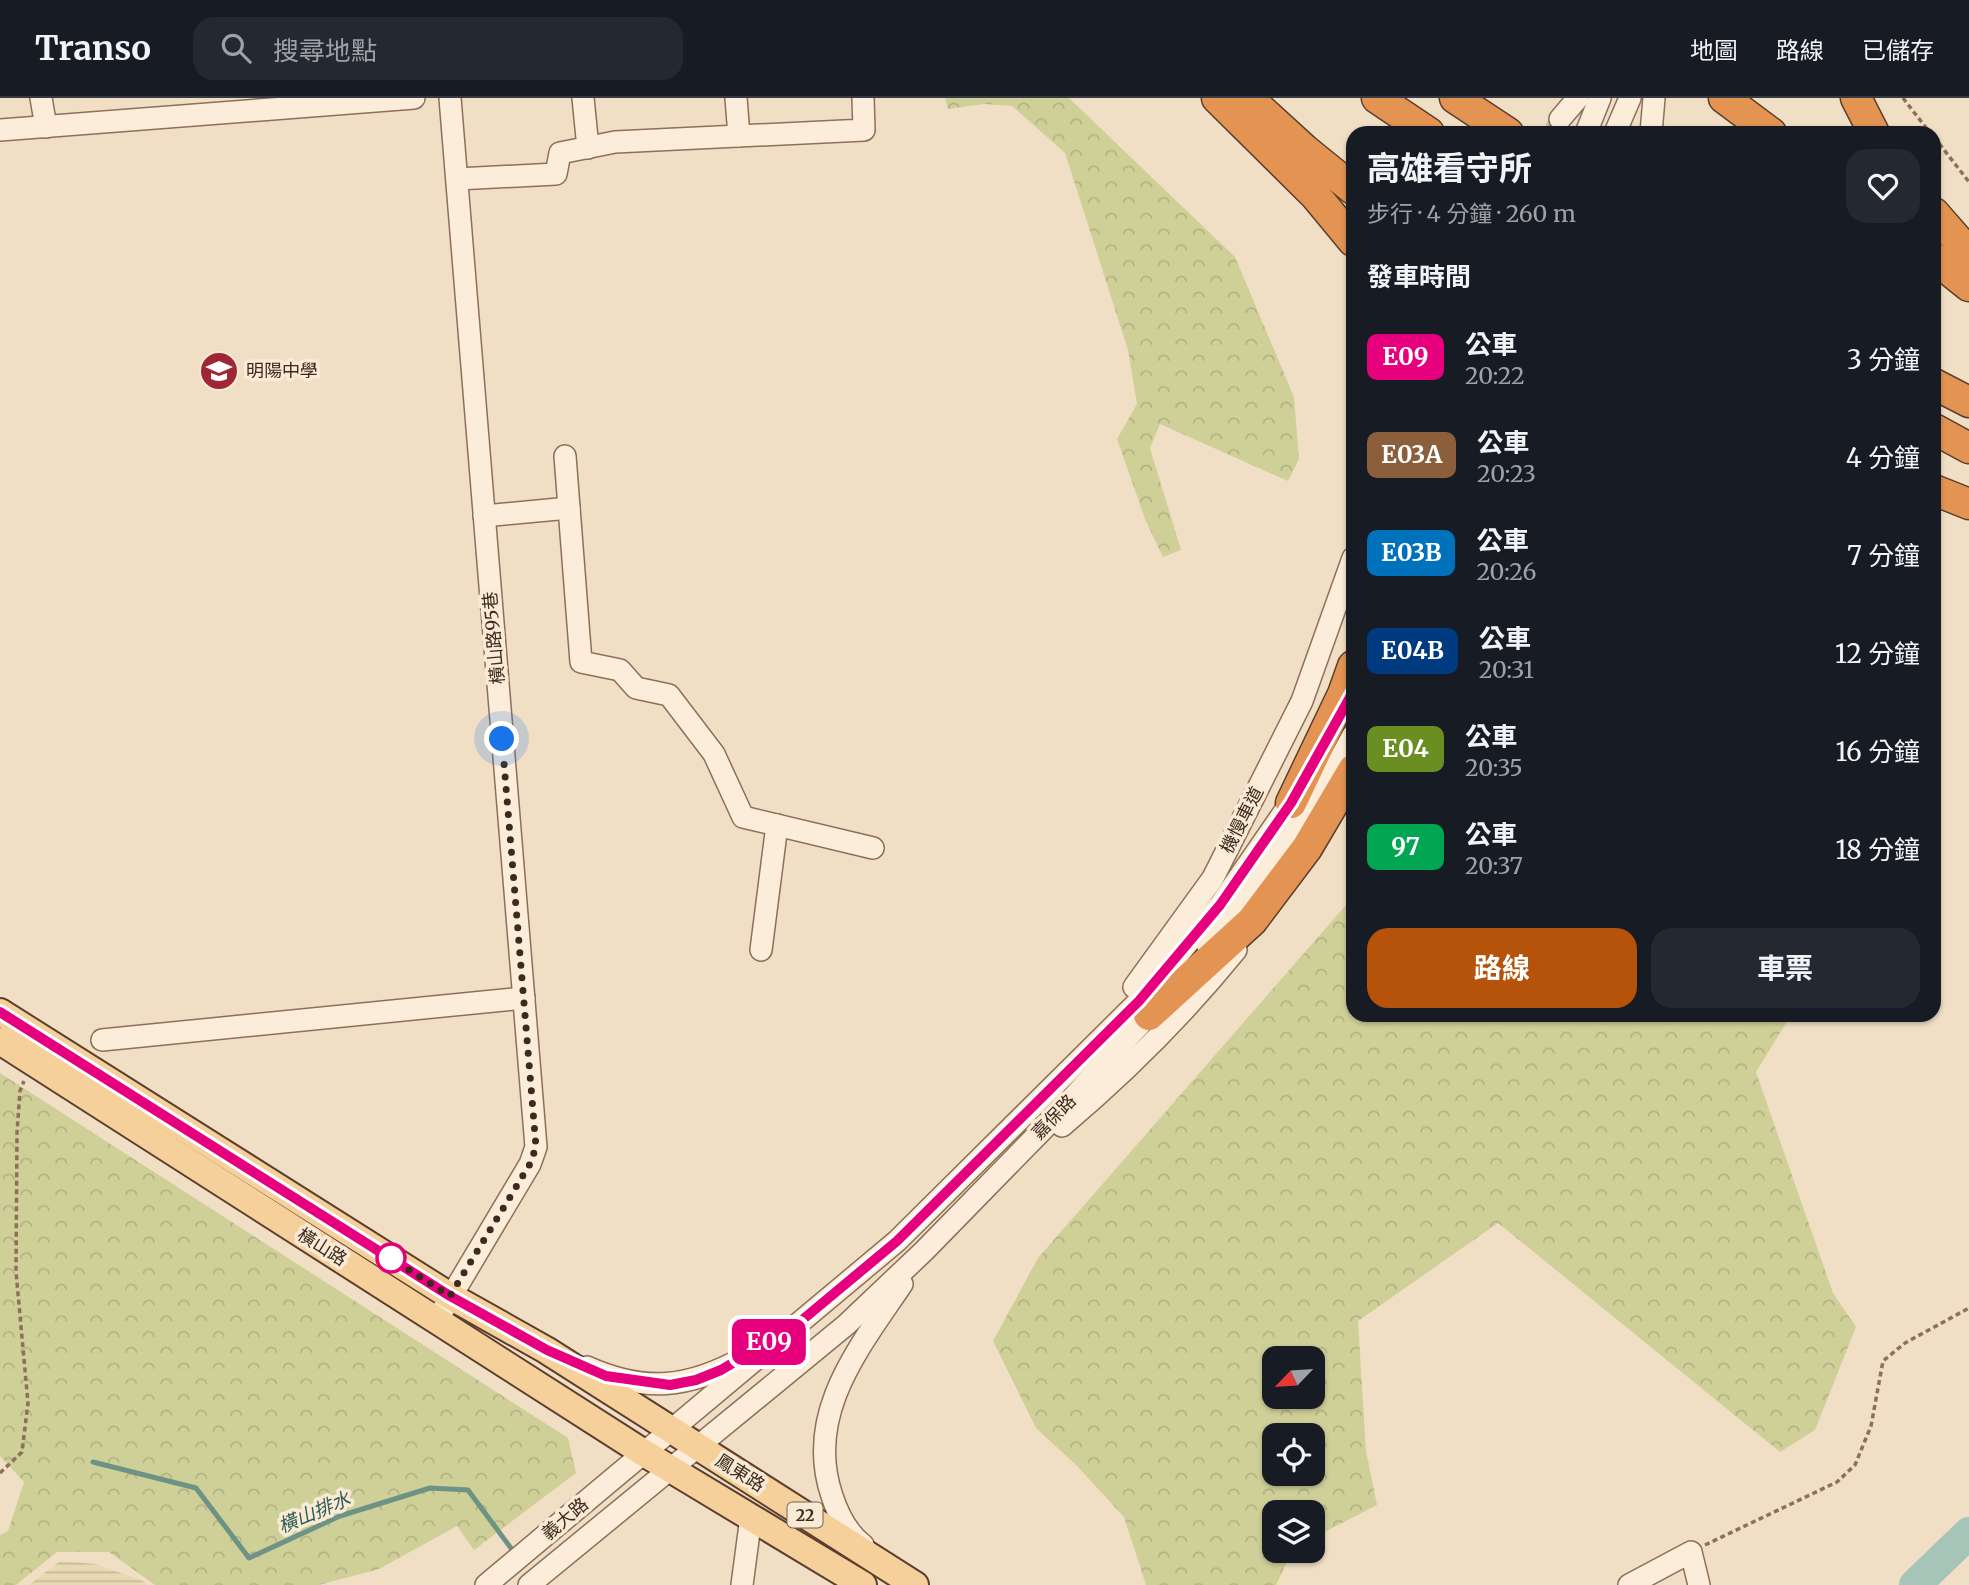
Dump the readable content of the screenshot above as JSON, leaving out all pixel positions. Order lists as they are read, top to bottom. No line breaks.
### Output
{"streets":{"main road":["橫山路","鳳東路","22"],"street":["橫山路95巷","機慢車道","嘉保路","義大路"]},"crossings":[["橫山路95巷","橫山路"],["機慢車道","嘉保路"],["嘉保路","橫山路"],["嘉保路","鳳東路"],["嘉保路","義大路"],["橫山路","鳳東路"],["橫山路","義大路"],["鳳東路","義大路"]],"water":["橫山排水"],"places":{"school or university":["明陽中學"]},"lines":["bus line E09"],"north":"bottom left","page":{"header":"Transo","search":"搜尋地點","nav":["地圖","路線","已儲存"],"on_map":"E09","heading":[["高雄看守所","步行 · 4 分鐘 · 260 m"],"發車時間"],"list":[{"mark":"E09","name":"公車","note":"20:22","value":"3 分鐘"},{"mark":"E03A","name":"公車","note":"20:23","value":"4 分鐘"},{"mark":"E03B","name":"公車","note":"20:26","value":"7 分鐘"},{"mark":"E04B","name":"公車","note":"20:31","value":"12 分鐘"},{"mark":"E04","name":"公車","note":"20:35","value":"16 分鐘"},{"mark":"97","name":"公車","note":"20:37","value":"18 分鐘"}],"buttons":["路線","車票"]}}
